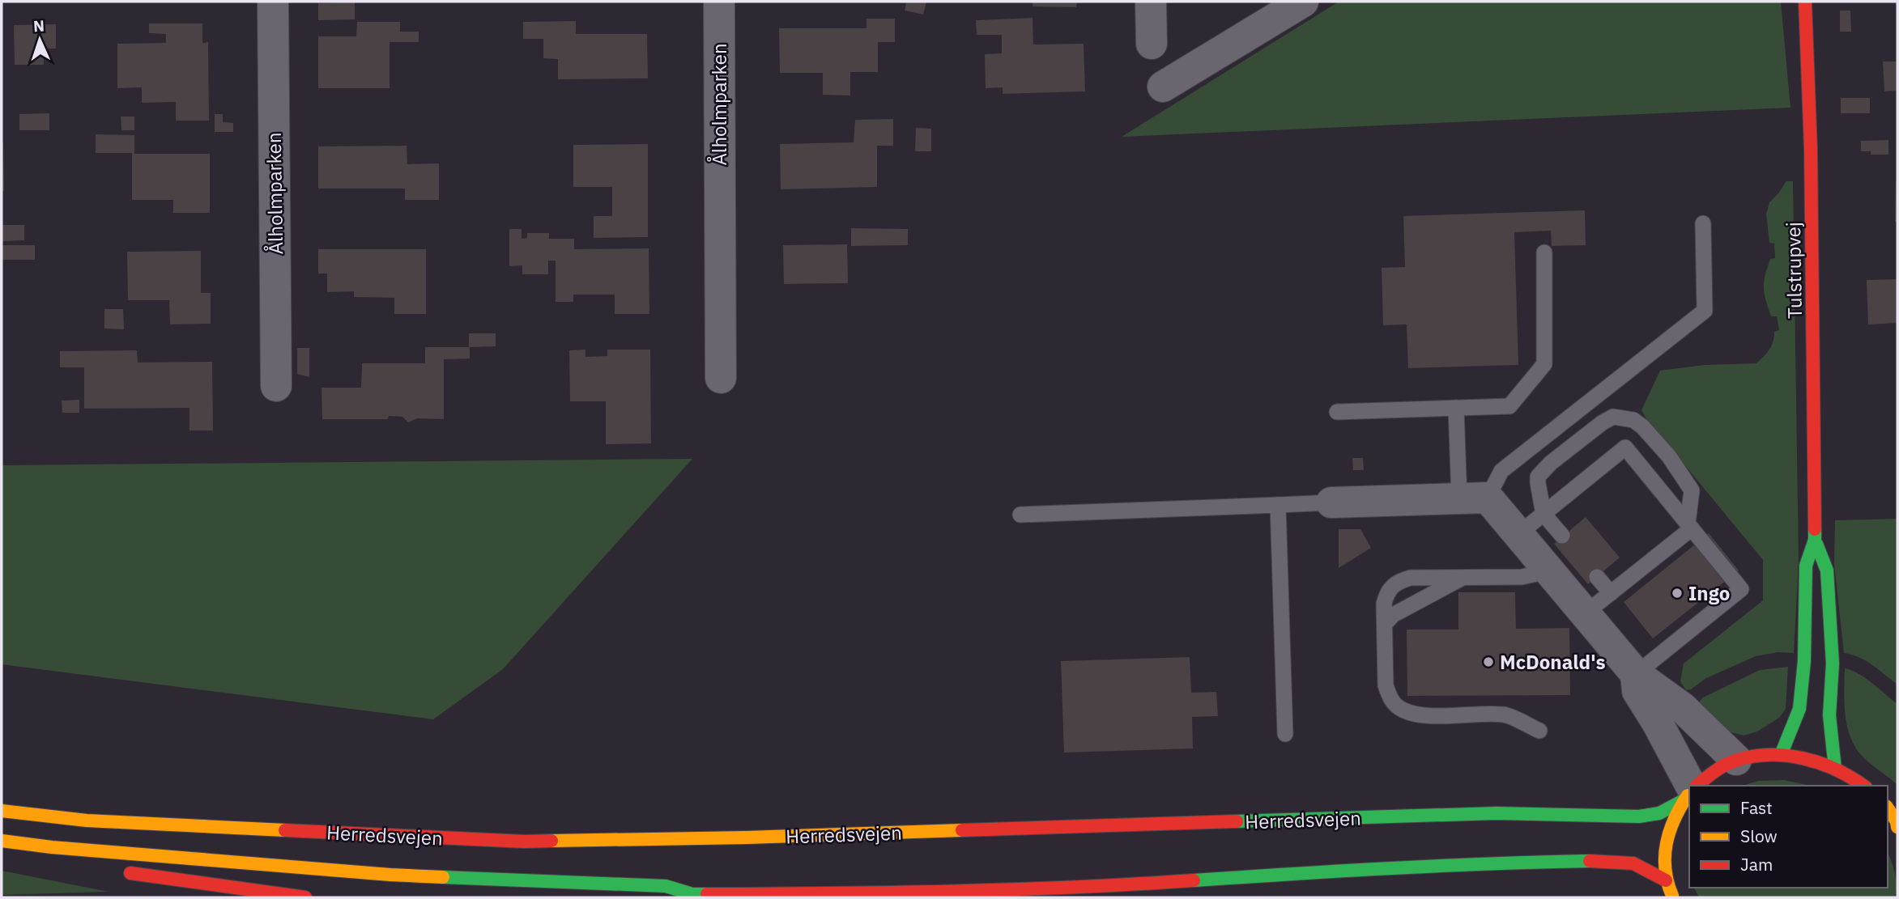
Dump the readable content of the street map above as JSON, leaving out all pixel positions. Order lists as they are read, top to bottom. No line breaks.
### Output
{"streets":{"street":["Ålholmparken","Tulstrupvej","Herredsvejen"]},"places":["Ingo","McDonald's"],"legend":["Fast","Slow","Jam"],"north":"top"}
